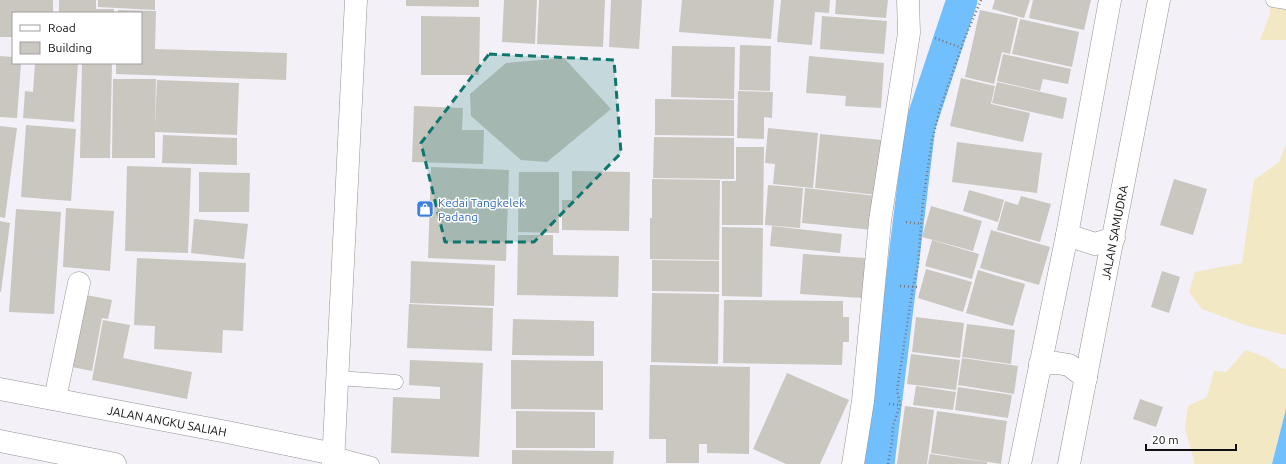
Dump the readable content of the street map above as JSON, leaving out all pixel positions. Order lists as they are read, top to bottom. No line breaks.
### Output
{"streets":{"main road":["JALAN SAMUDRA","JALAN ANGKU SALIAH"]},"places":{"shop":["Kedai Tangkelek Padang"]},"legend":["Road","Building"],"scale_bar":"20 m"}
